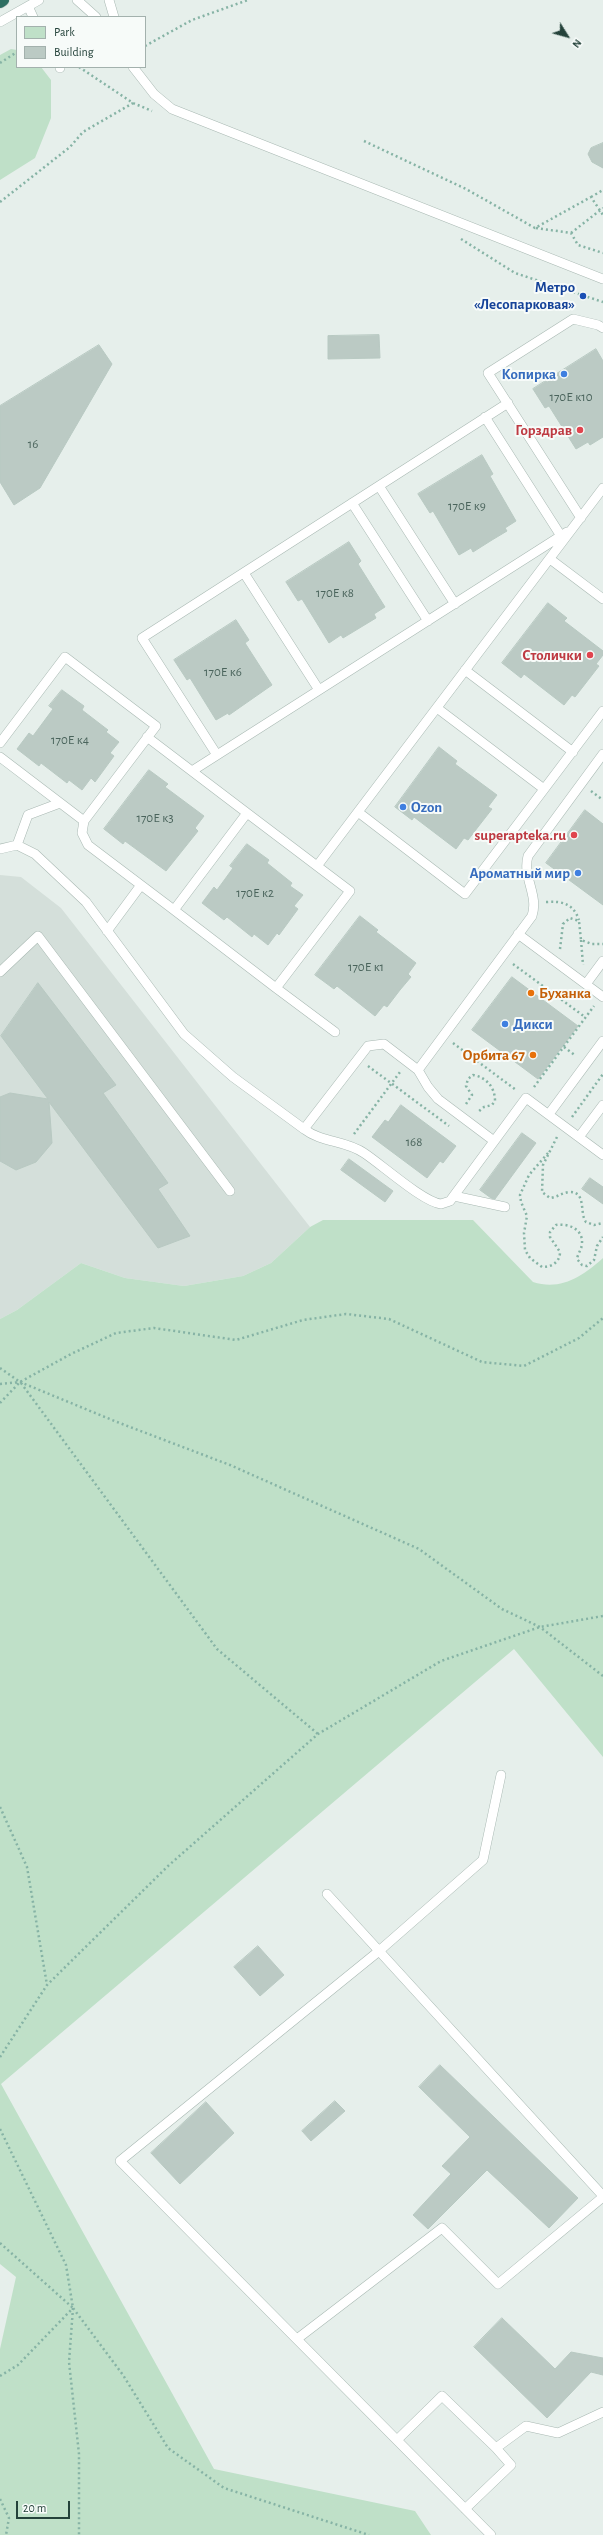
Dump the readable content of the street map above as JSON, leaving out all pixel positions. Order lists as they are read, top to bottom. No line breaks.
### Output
{"places":["Метро «Лесопарковая»","Копирка","Горздрав","Столички","Ozon","superapteka.ru","Ароматный мир","Буханка","Дикси","Орбита 67"],"house_numbers":["170Е к10","16","170Е к9","170Е к8","170Е к6","170Е к4","170Е к3","170Е к2","170Е к1","168"],"legend":["Park","Building"],"scale_bar":"20 m","north":"bottom right"}
